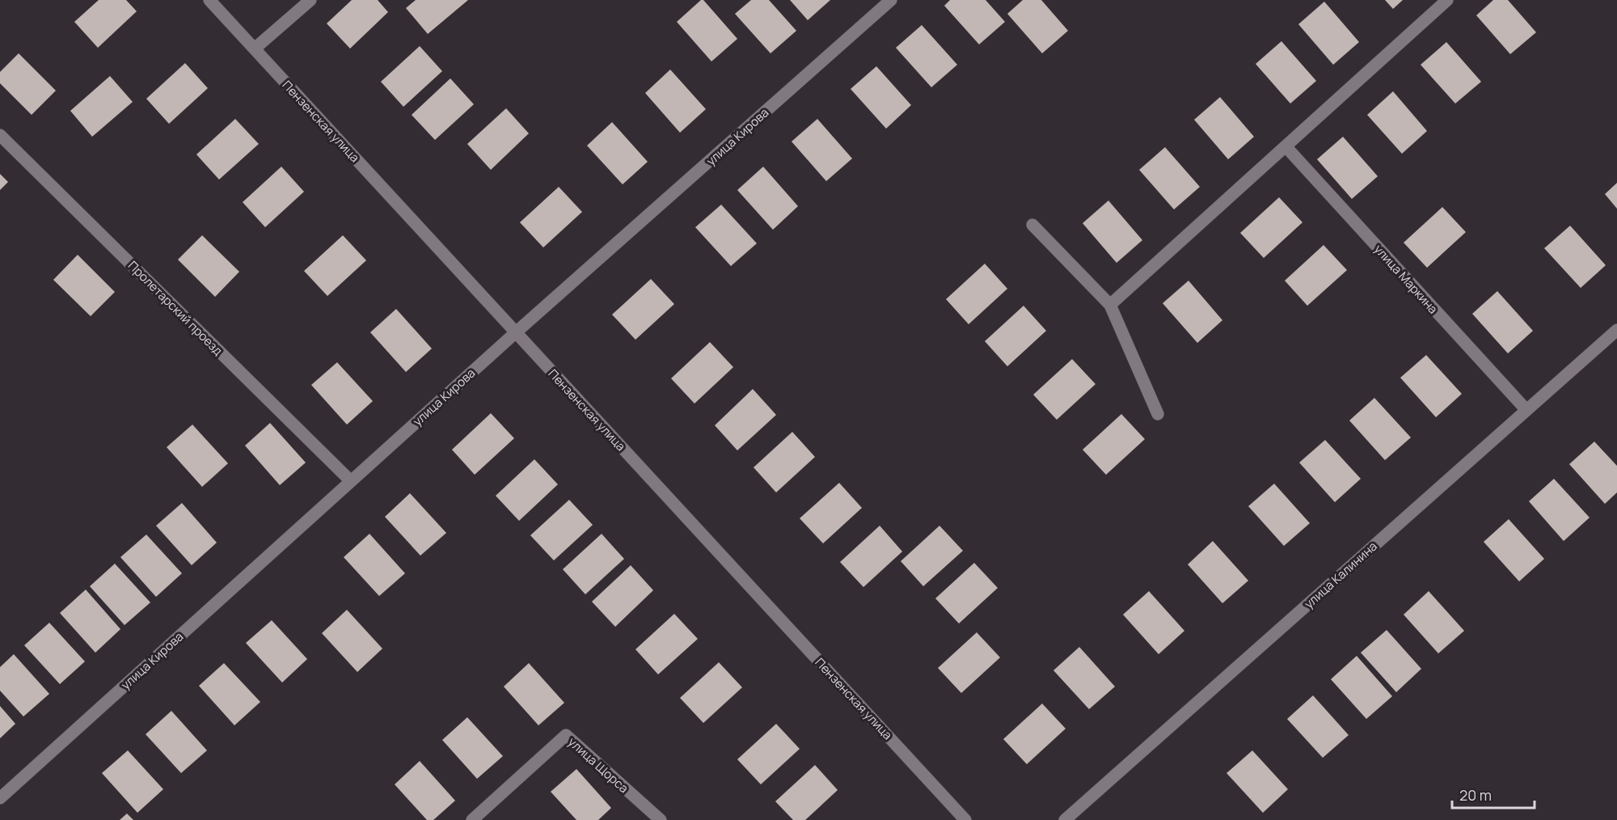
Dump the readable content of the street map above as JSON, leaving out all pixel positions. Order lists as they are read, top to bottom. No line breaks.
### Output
{"streets":{"street":["Пензенская улица","улица Кирова","улица Маркина","Пролетарский проезд","улица Калинина","улица Щорса"]},"crossings":[["Пензенская улица","улица Кирова"],["улица Кирова","Пролетарский проезд"],["улица Маркина","улица Калинина"]],"scale_bar":"20 m"}
